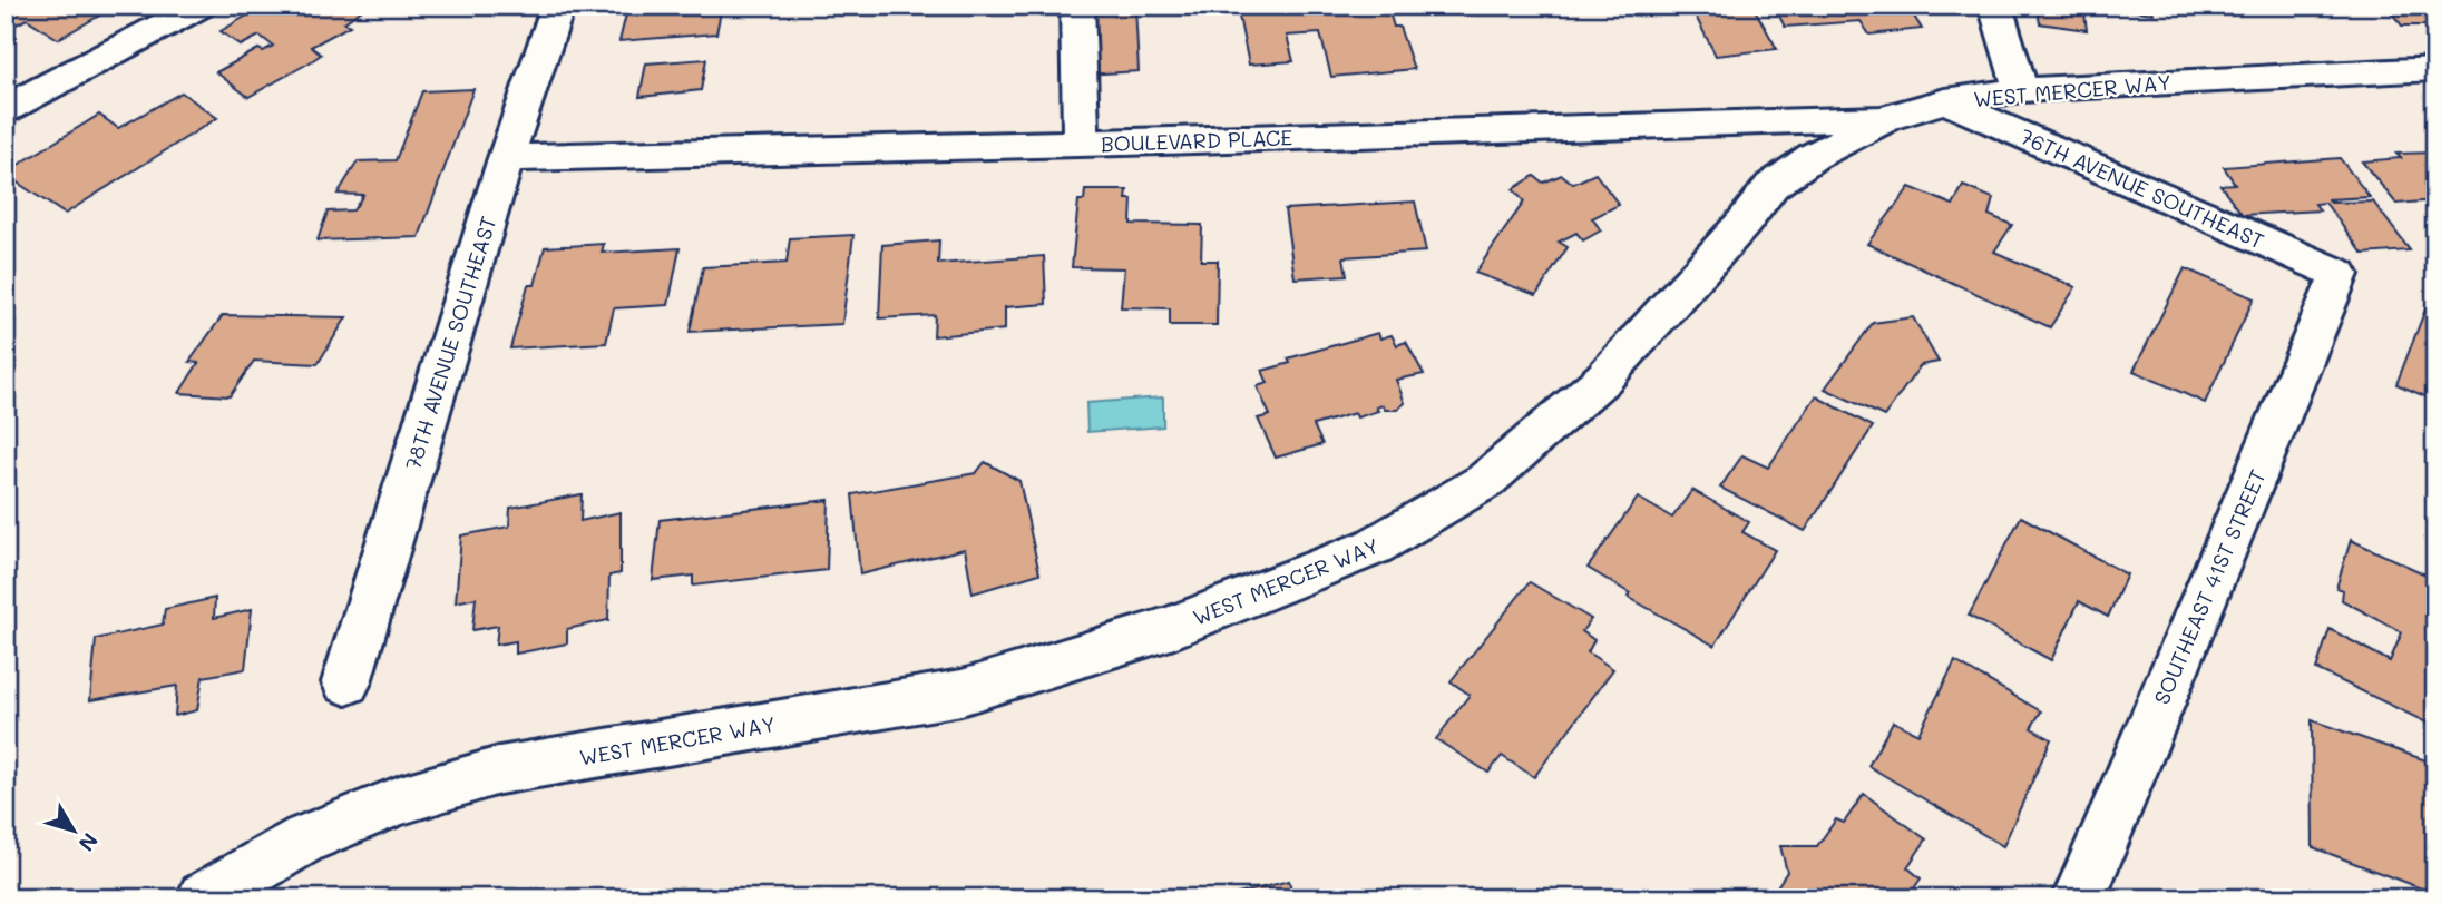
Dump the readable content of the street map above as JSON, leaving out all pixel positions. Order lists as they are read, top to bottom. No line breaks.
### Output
{"streets":{"street":["WEST MERCER WAY","BOULEVARD PLACE","76TH AVENUE SOUTHEAST","78TH AVENUE SOUTHEAST","SOUTHEAST 41ST STREET"]},"crossings":[["WEST MERCER WAY","BOULEVARD PLACE"],["WEST MERCER WAY","76TH AVENUE SOUTHEAST"],["BOULEVARD PLACE","78TH AVENUE SOUTHEAST"],["76TH AVENUE SOUTHEAST","SOUTHEAST 41ST STREET"]],"north":"bottom right"}
